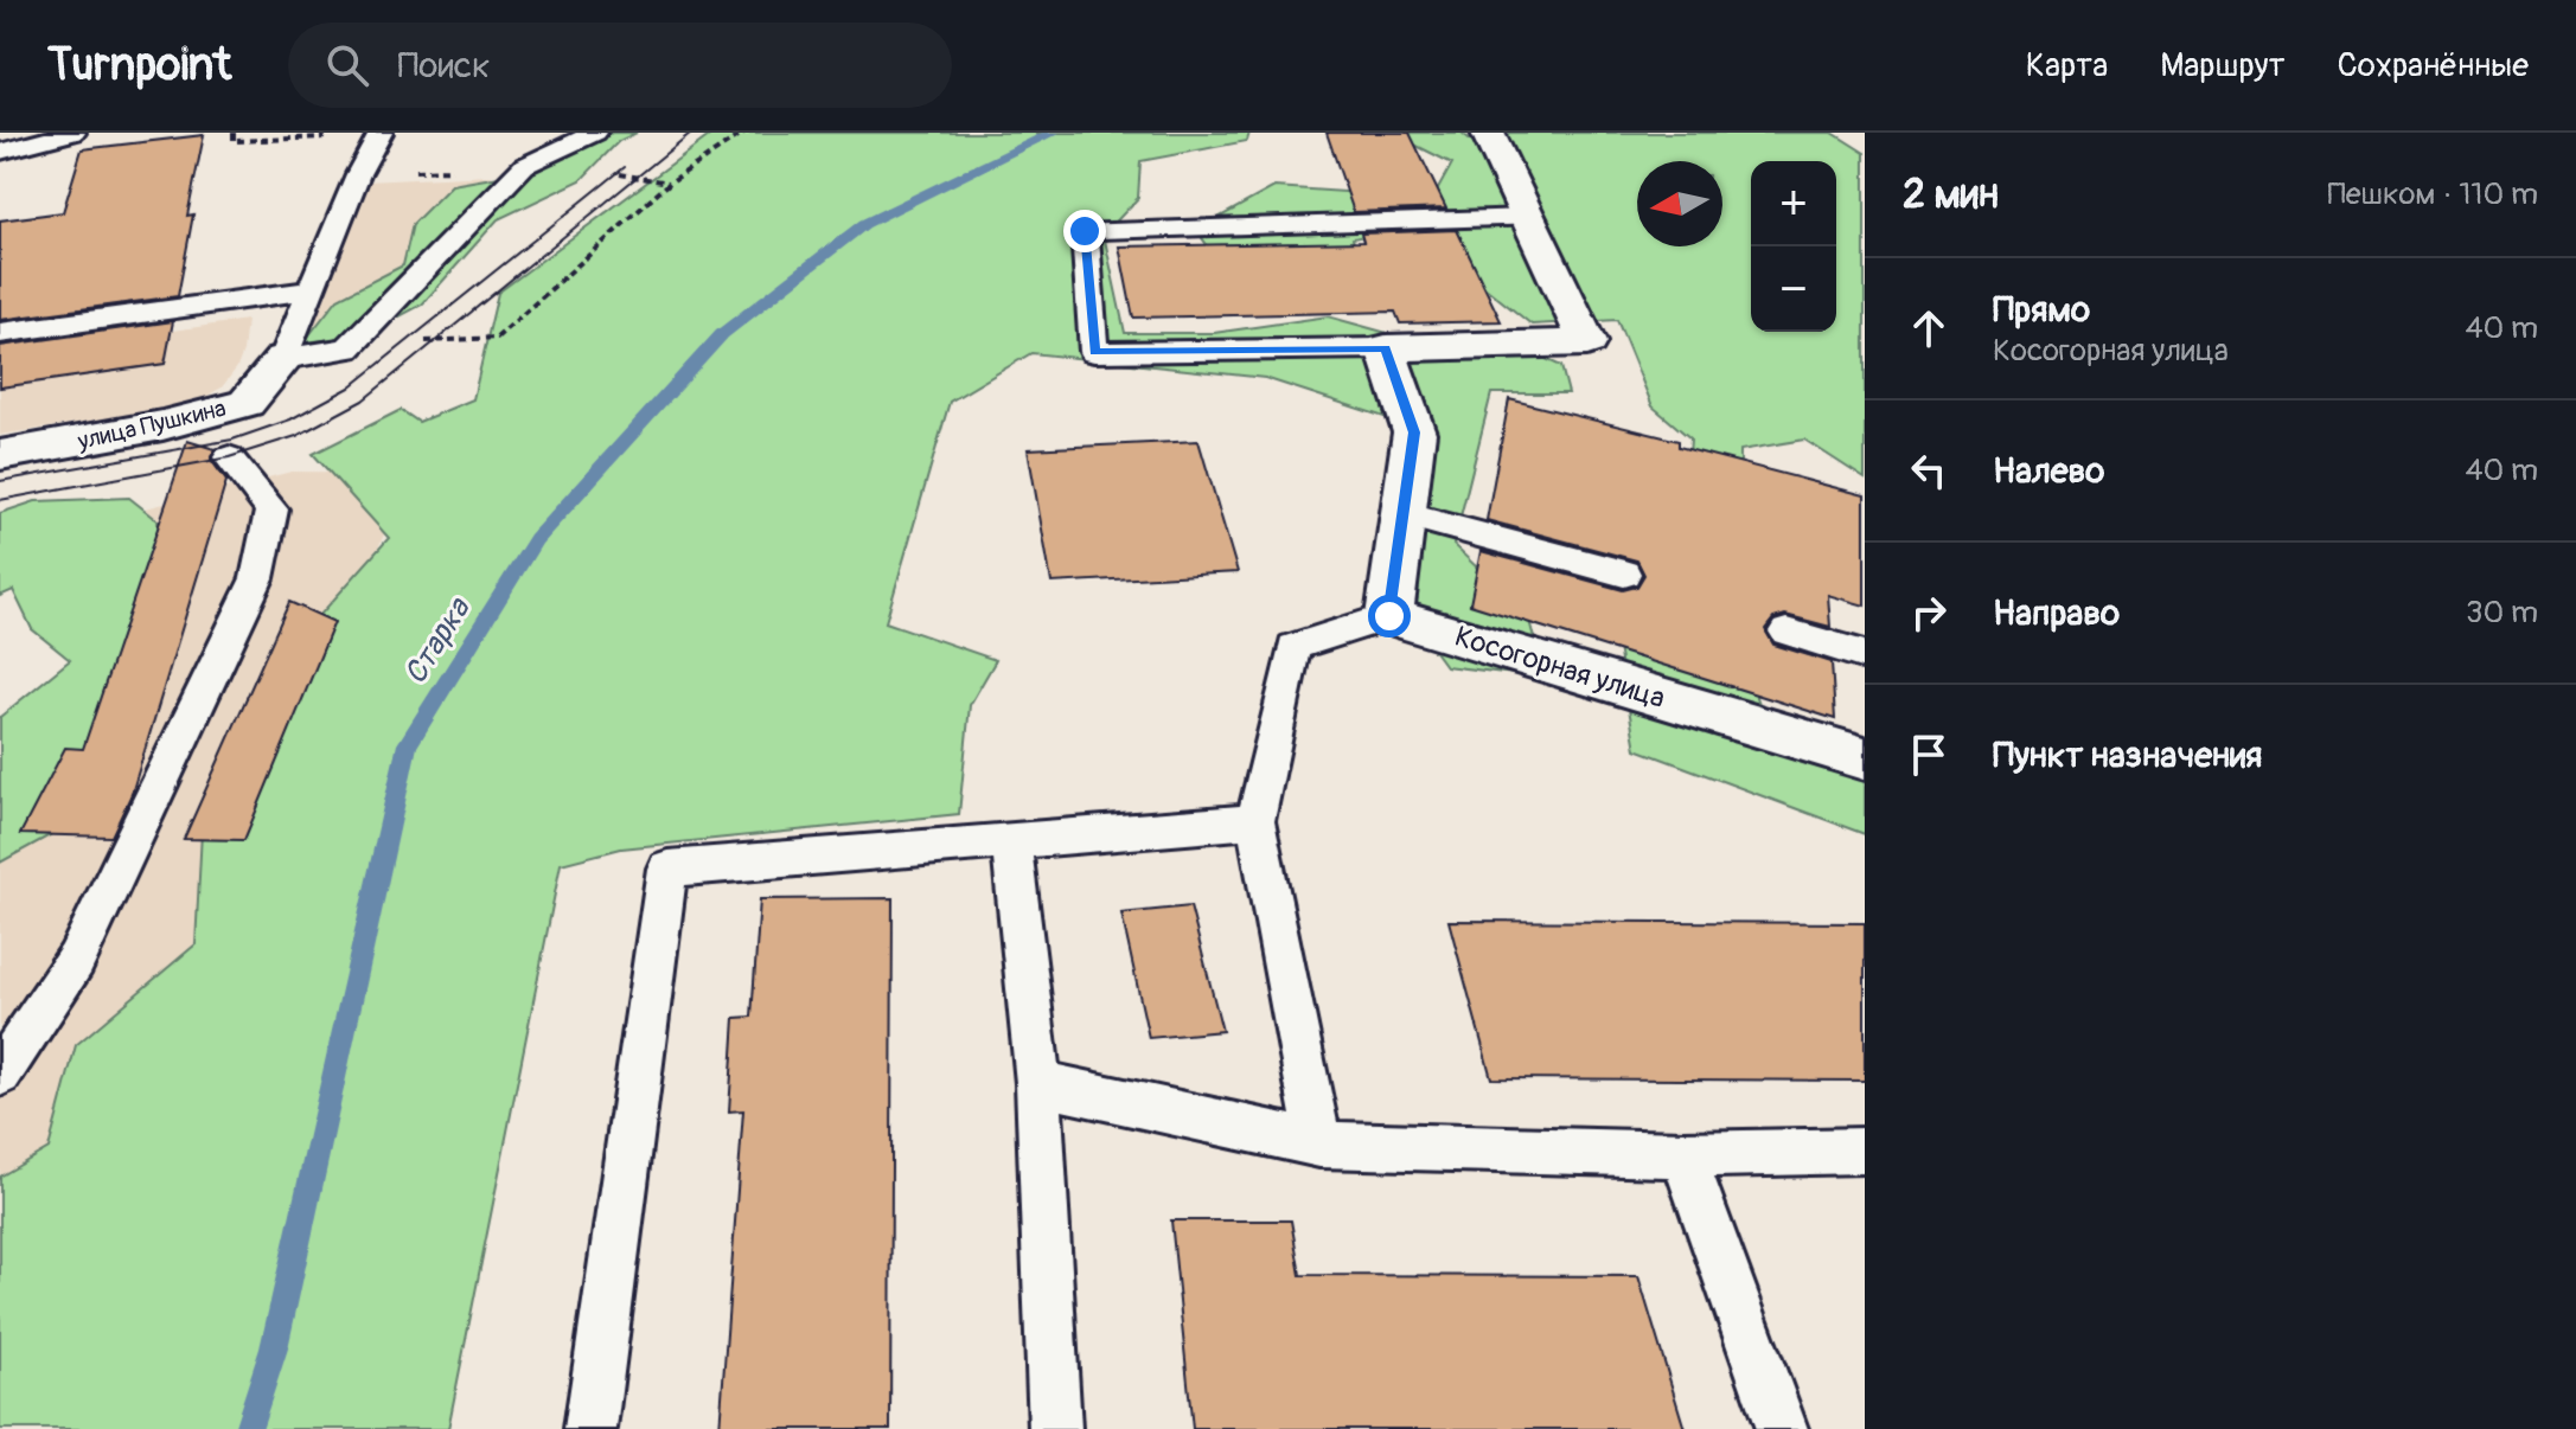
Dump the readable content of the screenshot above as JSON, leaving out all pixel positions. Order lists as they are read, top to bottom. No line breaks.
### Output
{"streets":{"street":["улица Пушкина","Косогорная улица"]},"water":["Старка"],"north":"left","page":{"header":"Turnpoint","search":"Поиск","nav":["Карта","Маршрут","Сохранённые"],"heading":["2 мин","Пешком · 110 m"],"map_buttons":["+","−"],"list":[["Прямо","Косогорная улица","40 m"],["Налево","40 m"],["Направо","30 m"],"Пункт назначения"]}}
